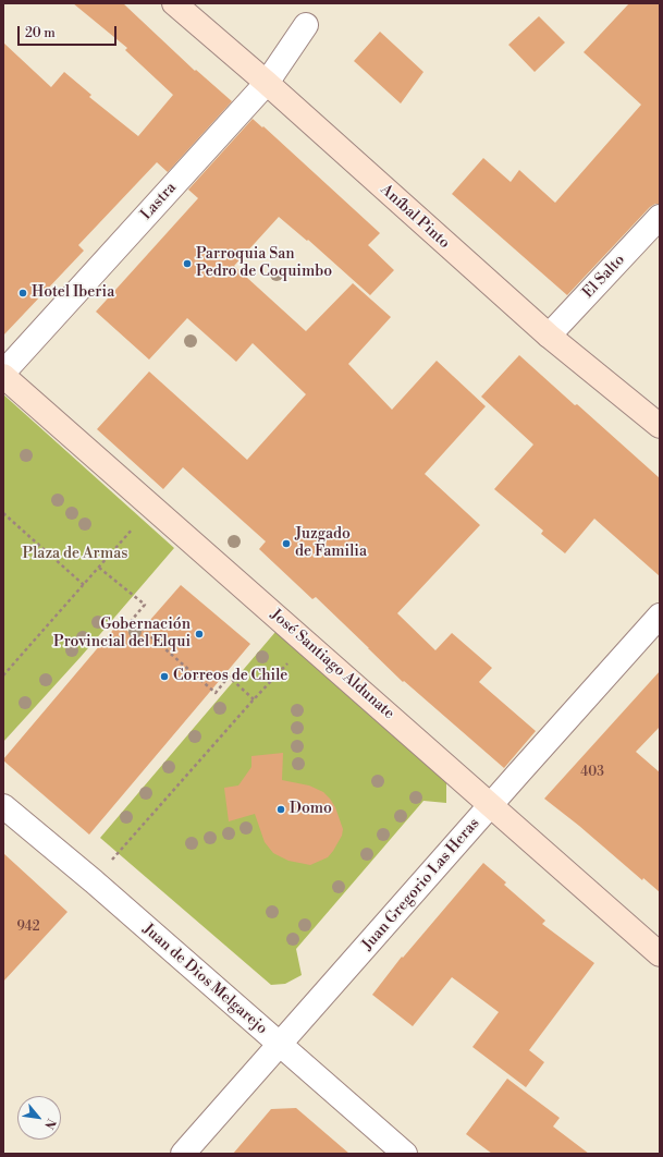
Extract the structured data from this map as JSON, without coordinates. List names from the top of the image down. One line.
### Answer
{"streets":{"main road":["Aníbal Pinto","José Santiago Aldunate"],"street":["Lastra","El Salto","Juan Gregorio Las Heras","Juan de Dios Melgarejo"]},"crossings":[["Lastra","Aníbal Pinto"],["Lastra","José Santiago Aldunate"],["Aníbal Pinto","El Salto"],["José Santiago Aldunate","Juan Gregorio Las Heras"],["Juan Gregorio Las Heras","Juan de Dios Melgarejo"]],"parks":["Plaza de Armas"],"places":["Parroquia San Pedro de Coquimbo","Hotel Iberia","Juzgado de Familia","Gobernación Provincial del Elqui","Correos de Chile","Domo"],"house_numbers":["403","942"],"scale_bar":"20 m","north":"bottom right"}
